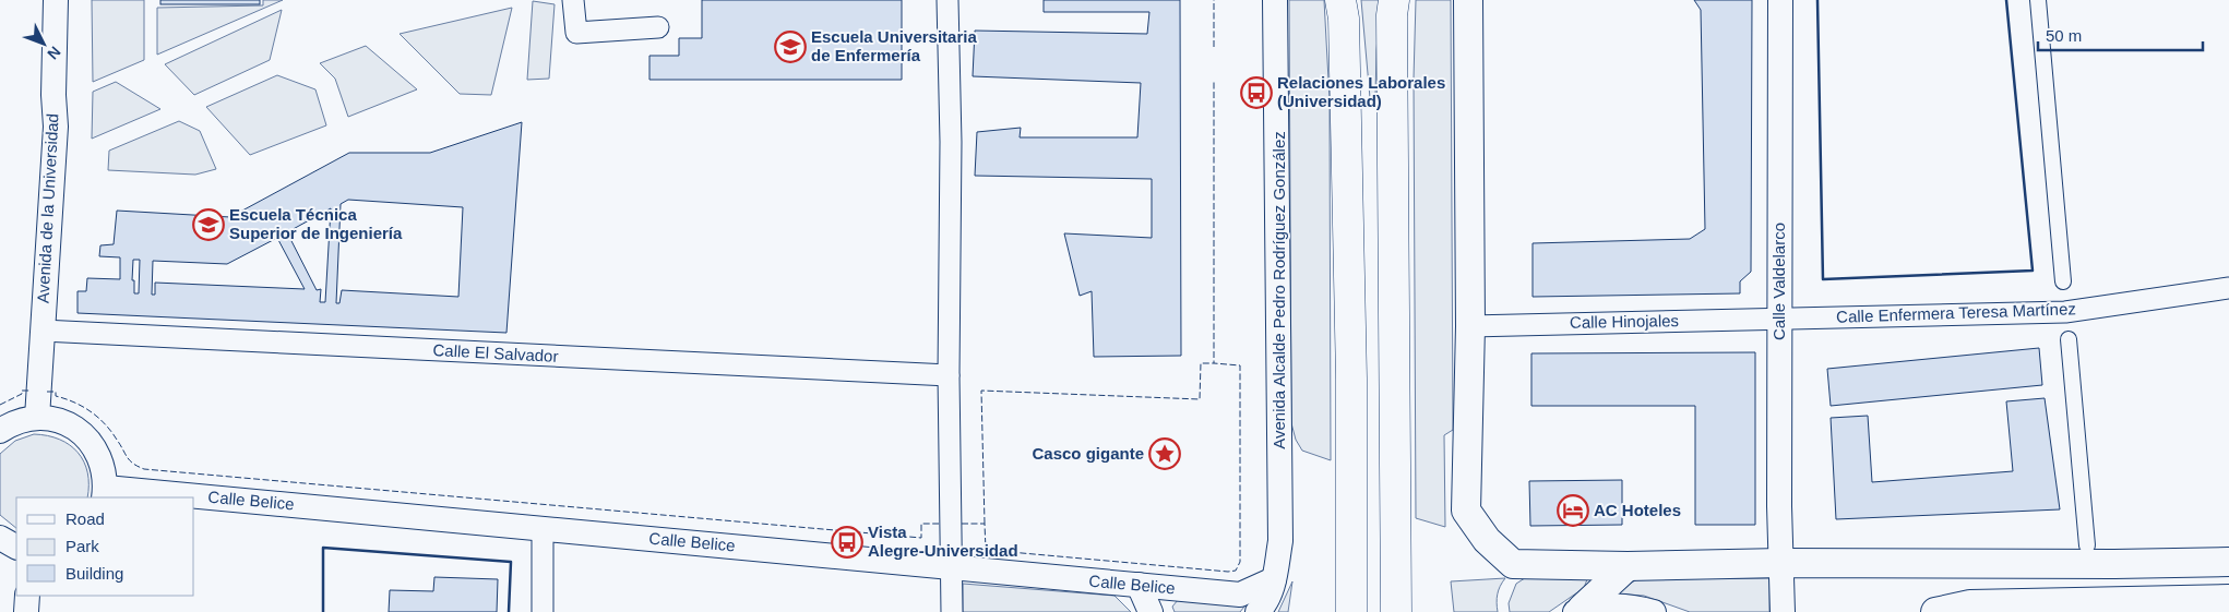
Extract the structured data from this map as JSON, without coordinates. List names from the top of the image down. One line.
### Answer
{"streets":{"street":["Avenida de la Universidad","Calle Valdelarco","Avenida Alcalde Pedro Rodríguez González","Calle Enfermera Teresa Martínez","Calle Hinojales","Calle El Salvador","Calle Belice"]},"crossings":[["Avenida de la Universidad","Calle El Salvador"],["Calle Valdelarco","Calle Enfermera Teresa Martínez"],["Calle Valdelarco","Calle Hinojales"],["Avenida Alcalde Pedro Rodríguez González","Calle Belice"],["Calle Enfermera Teresa Martínez","Calle Hinojales"]],"places":{"school or university":["Escuela Universitaria de Enfermería","Escuela Técnica Superior de Ingeniería"],"bus stop":["Relaciones Laborales (Universidad)","Vista Alegre-Universidad"],"place":["Casco gigante"],"hotel":["AC Hoteles"]},"legend":["Road","Park","Building"],"scale_bar":"50 m","north":"bottom right"}
